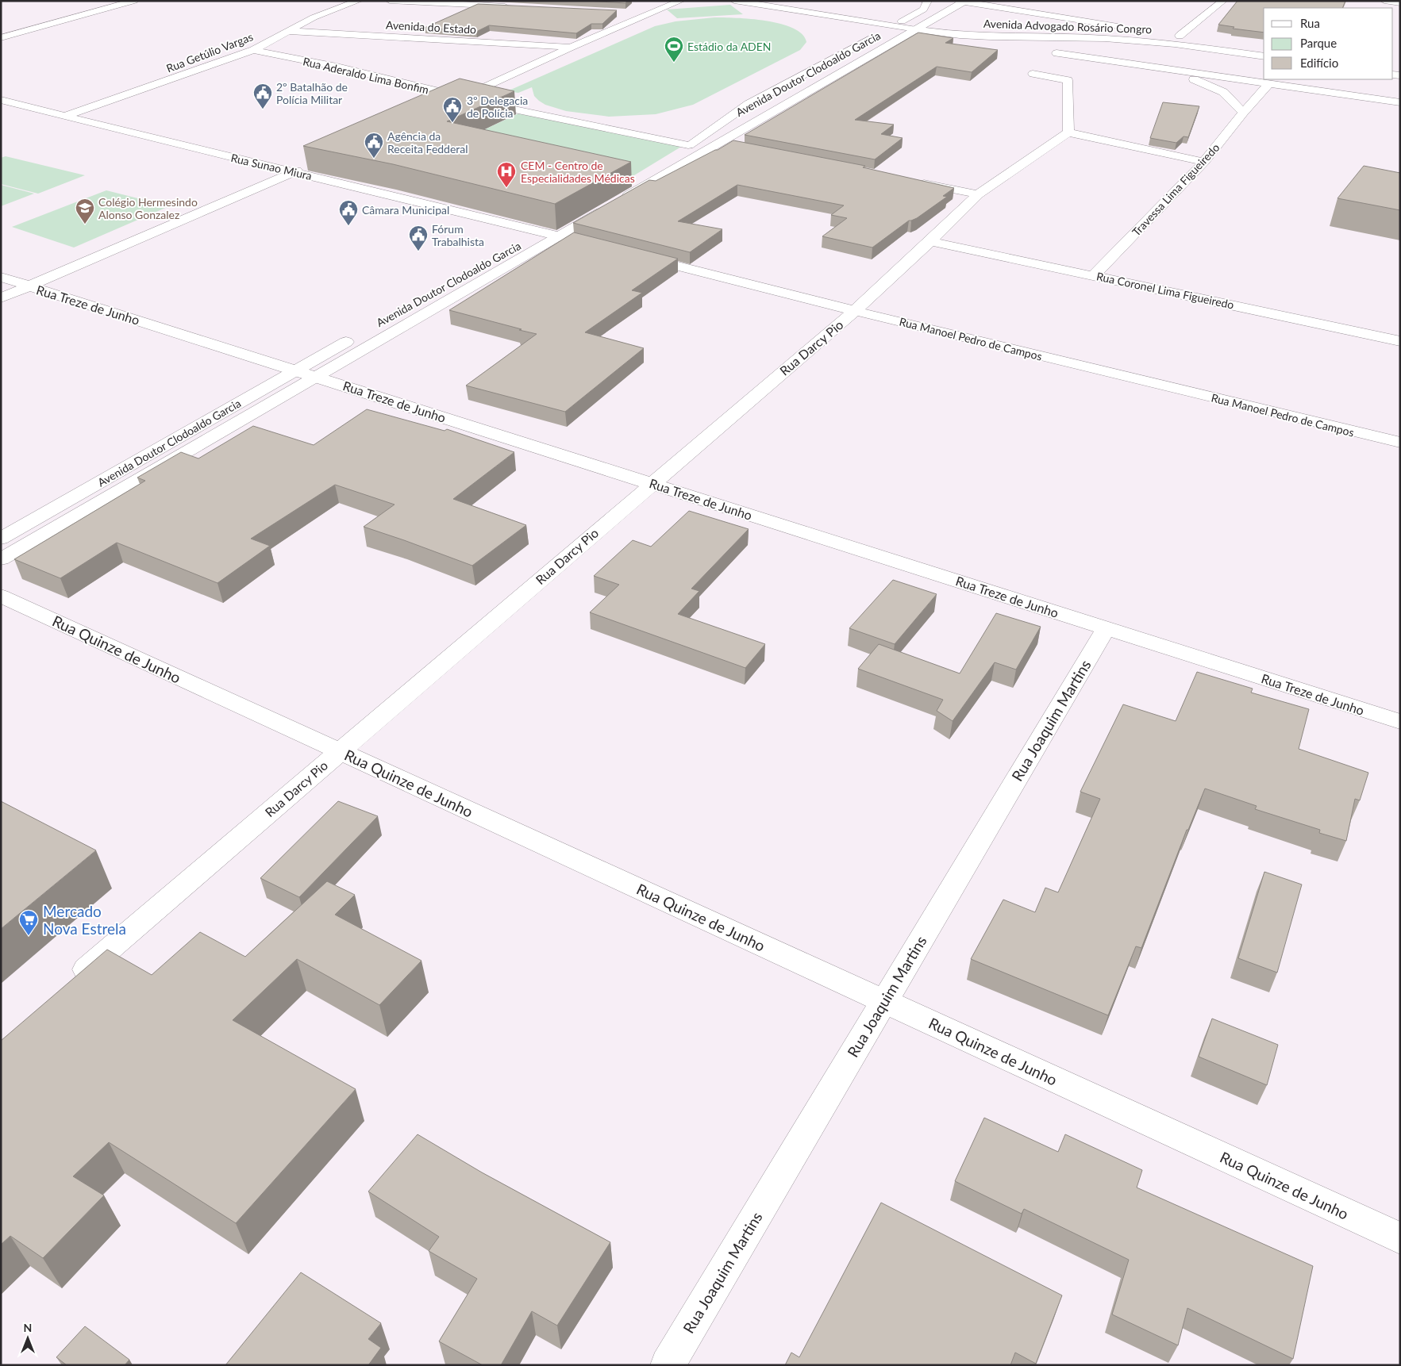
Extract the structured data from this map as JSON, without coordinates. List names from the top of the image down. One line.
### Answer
{"streets":{"street":["Avenida Advogado Rosário Congro","Avenida do Estado","Rua Getúlio Vargas","Avenida Doutor Clodoaldo Garcia","Rua Aderaldo Lima Bonfim","Rua Sunao Miura","Travessa Lima Figueiredo","Rua Coronel Lima Figueiredo","Rua Treze de Junho","Rua Manoel Pedro de Campos","Rua Darcy Pio","Rua Quinze de Junho","Rua Joaquim Martins"]},"crossings":[["Avenida Advogado Rosário Congro","Avenida Doutor Clodoaldo Garcia"],["Avenida do Estado","Rua Getúlio Vargas"],["Rua Getúlio Vargas","Rua Aderaldo Lima Bonfim"],["Rua Getúlio Vargas","Rua Sunao Miura"],["Avenida Doutor Clodoaldo Garcia","Rua Aderaldo Lima Bonfim"],["Avenida Doutor Clodoaldo Garcia","Rua Sunao Miura"],["Avenida Doutor Clodoaldo Garcia","Rua Treze de Junho"],["Travessa Lima Figueiredo","Rua Coronel Lima Figueiredo"],["Rua Coronel Lima Figueiredo","Rua Darcy Pio"],["Rua Treze de Junho","Rua Darcy Pio"],["Rua Treze de Junho","Rua Joaquim Martins"],["Rua Manoel Pedro de Campos","Rua Darcy Pio"],["Rua Darcy Pio","Rua Quinze de Junho"],["Rua Quinze de Junho","Rua Joaquim Martins"]],"places":{"sports":["Estádio da ADEN"],"public building":["2º Batalhão de Polícia Militar","3º Delegacia de Polícia","Agência da Receita Fedderal","Câmara Municipal","Fórum Trabalhista"],"hospital":["CEM - Centro de Especialidades Médicas"],"school or university":["Colégio Hermesindo Alonso Gonzalez"],"supermarket":["Mercado Nova Estrela"]},"legend":["Rua","Parque","Edifício"],"north":"top"}
